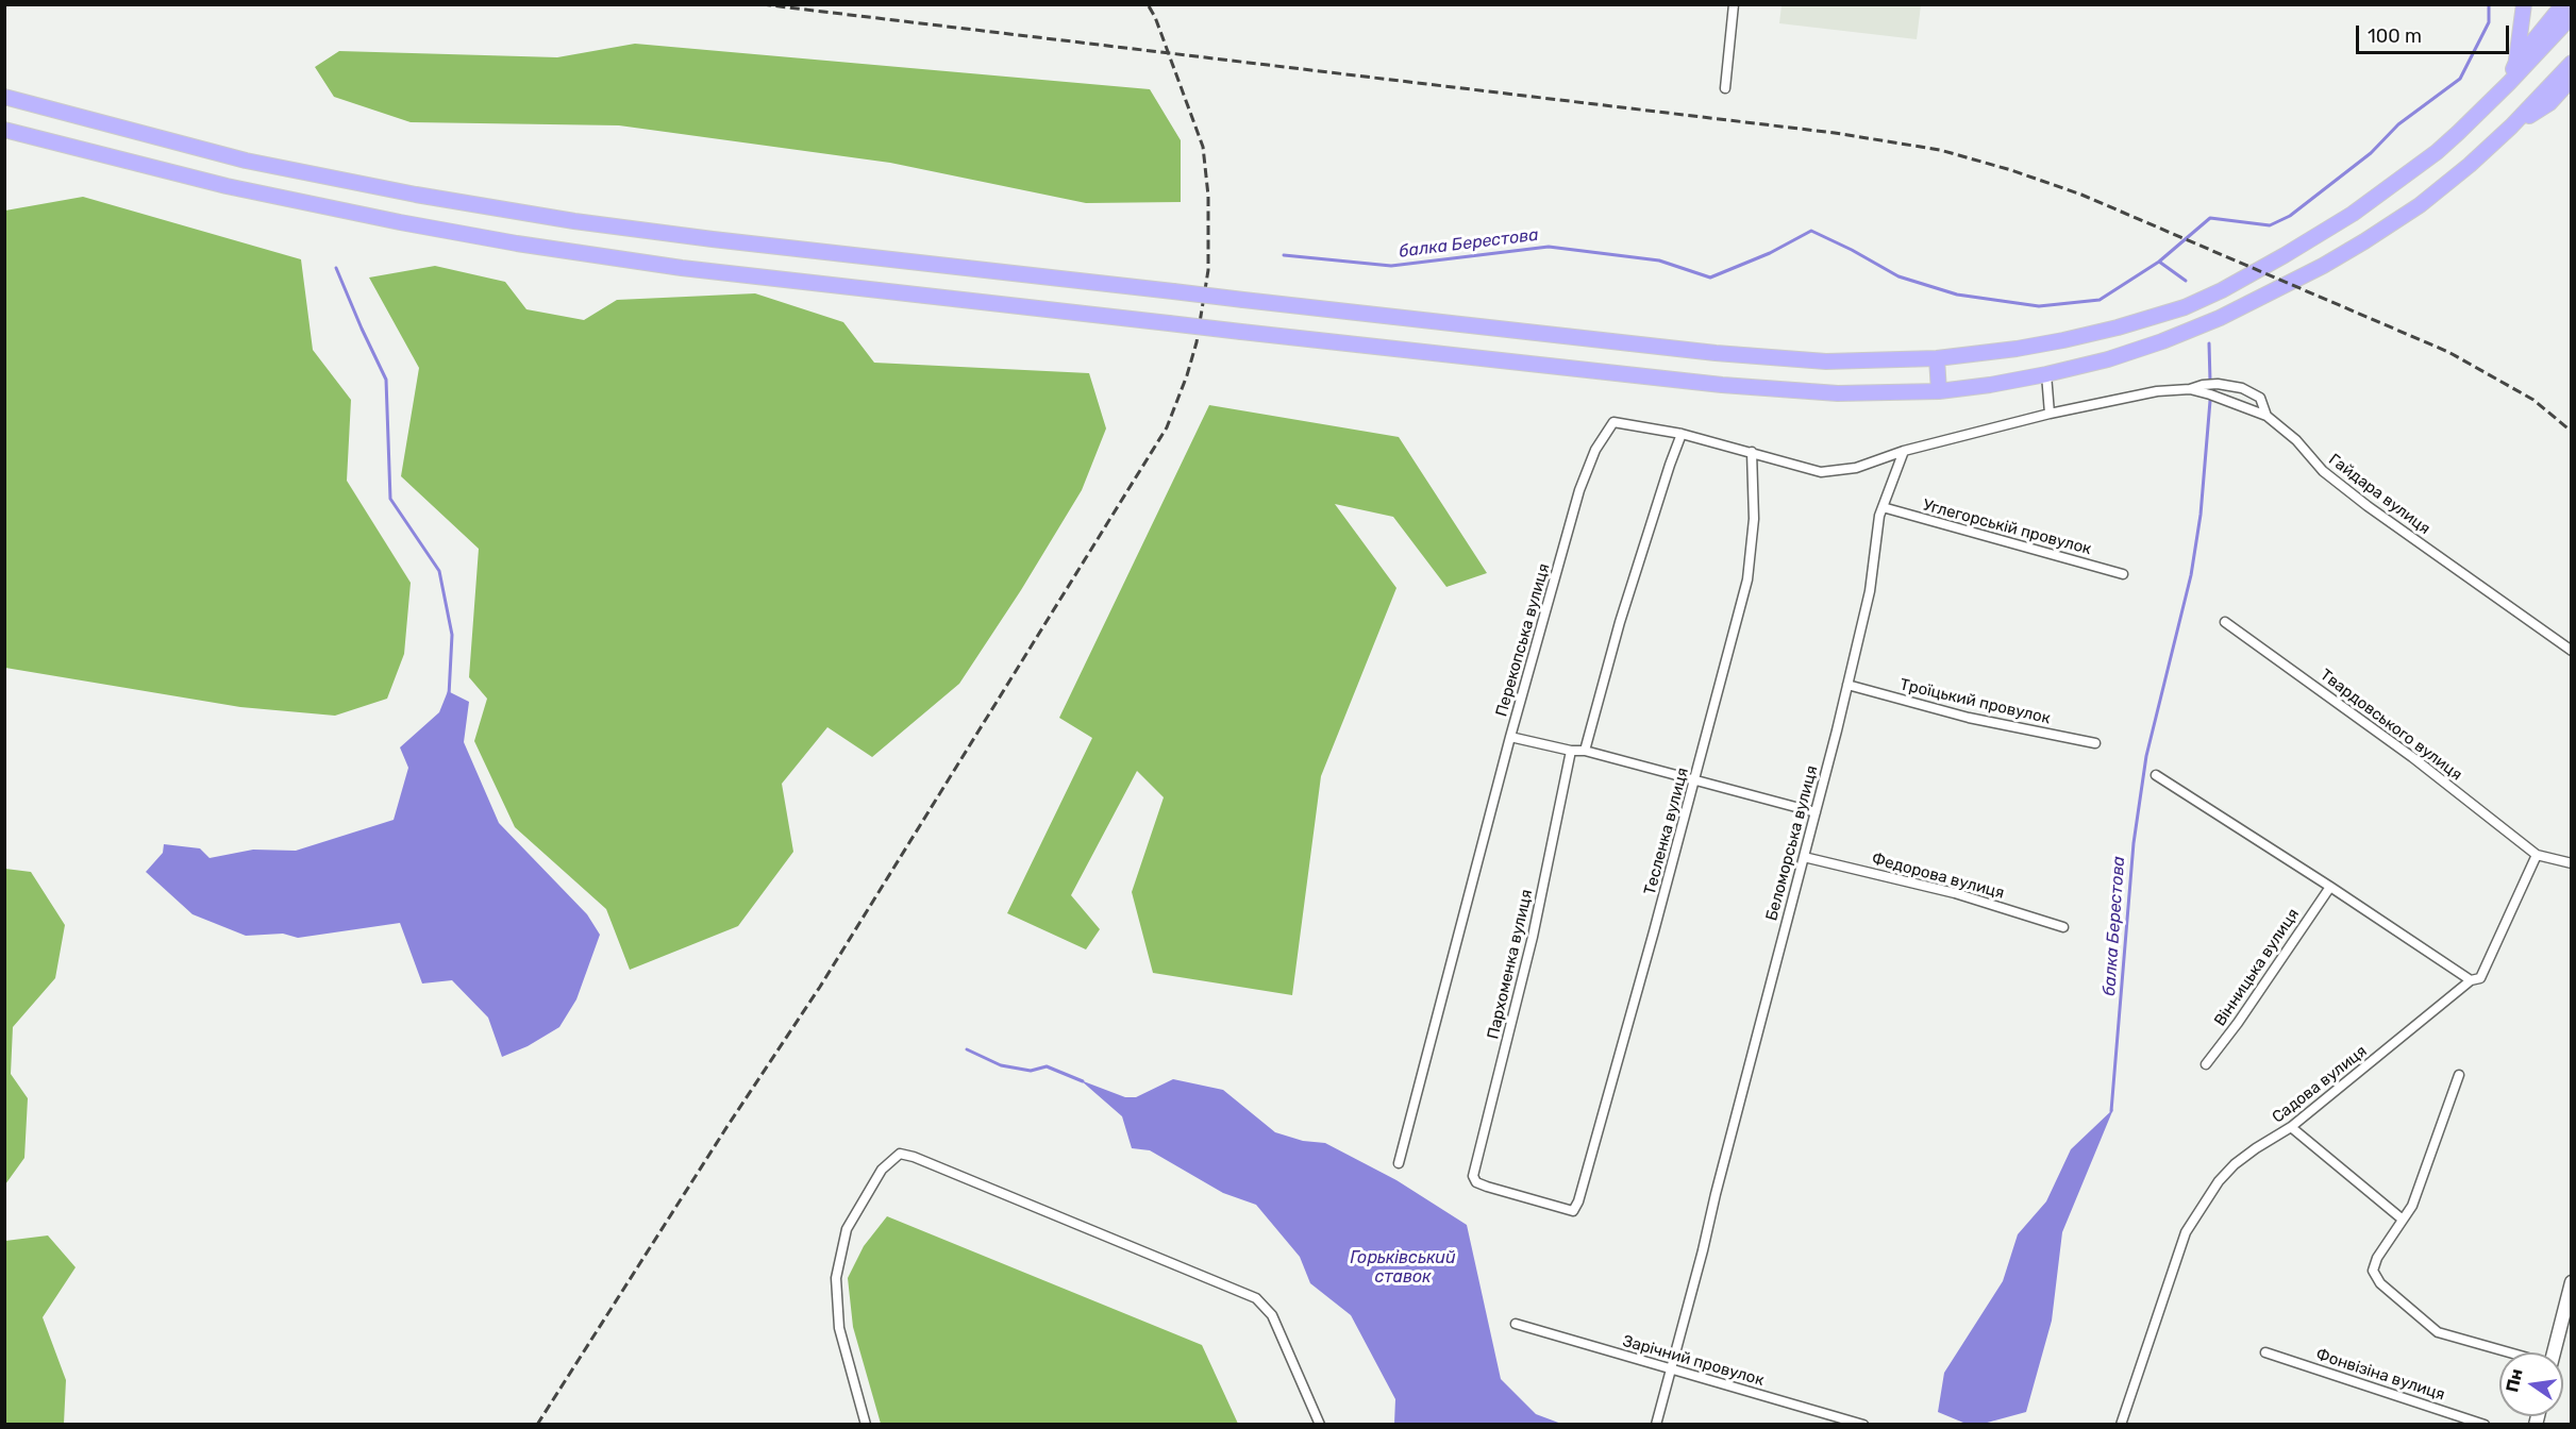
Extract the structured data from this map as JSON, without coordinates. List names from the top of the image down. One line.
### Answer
{"streets":{"street":["Гайдара вулиця","Углегорськiй провулок","Перекопська вулиця","Троїцький провулок","Твардовського вулиця","Тесленка вулиця","Беломорська вулиця","Федорова вулиця","Пархоменка вулиця","Вінницька вулиця","Садова вулиця","Зарічний провулок","Фонвізіна вулиця"]},"crossings":[["Углегорськiй провулок","Беломорська вулиця"],["Перекопська вулиця","Тесленка вулиця"],["Перекопська вулиця","Беломорська вулиця"],["Троїцький провулок","Беломорська вулиця"],["Твардовського вулиця","Садова вулиця"],["Тесленка вулиця","Пархоменка вулиця"],["Беломорська вулиця","Федорова вулиця"],["Беломорська вулиця","Зарічний провулок"]],"water":["балка Берестова","Горьківський ставок"],"scale_bar":"100 m","north":"left"}
